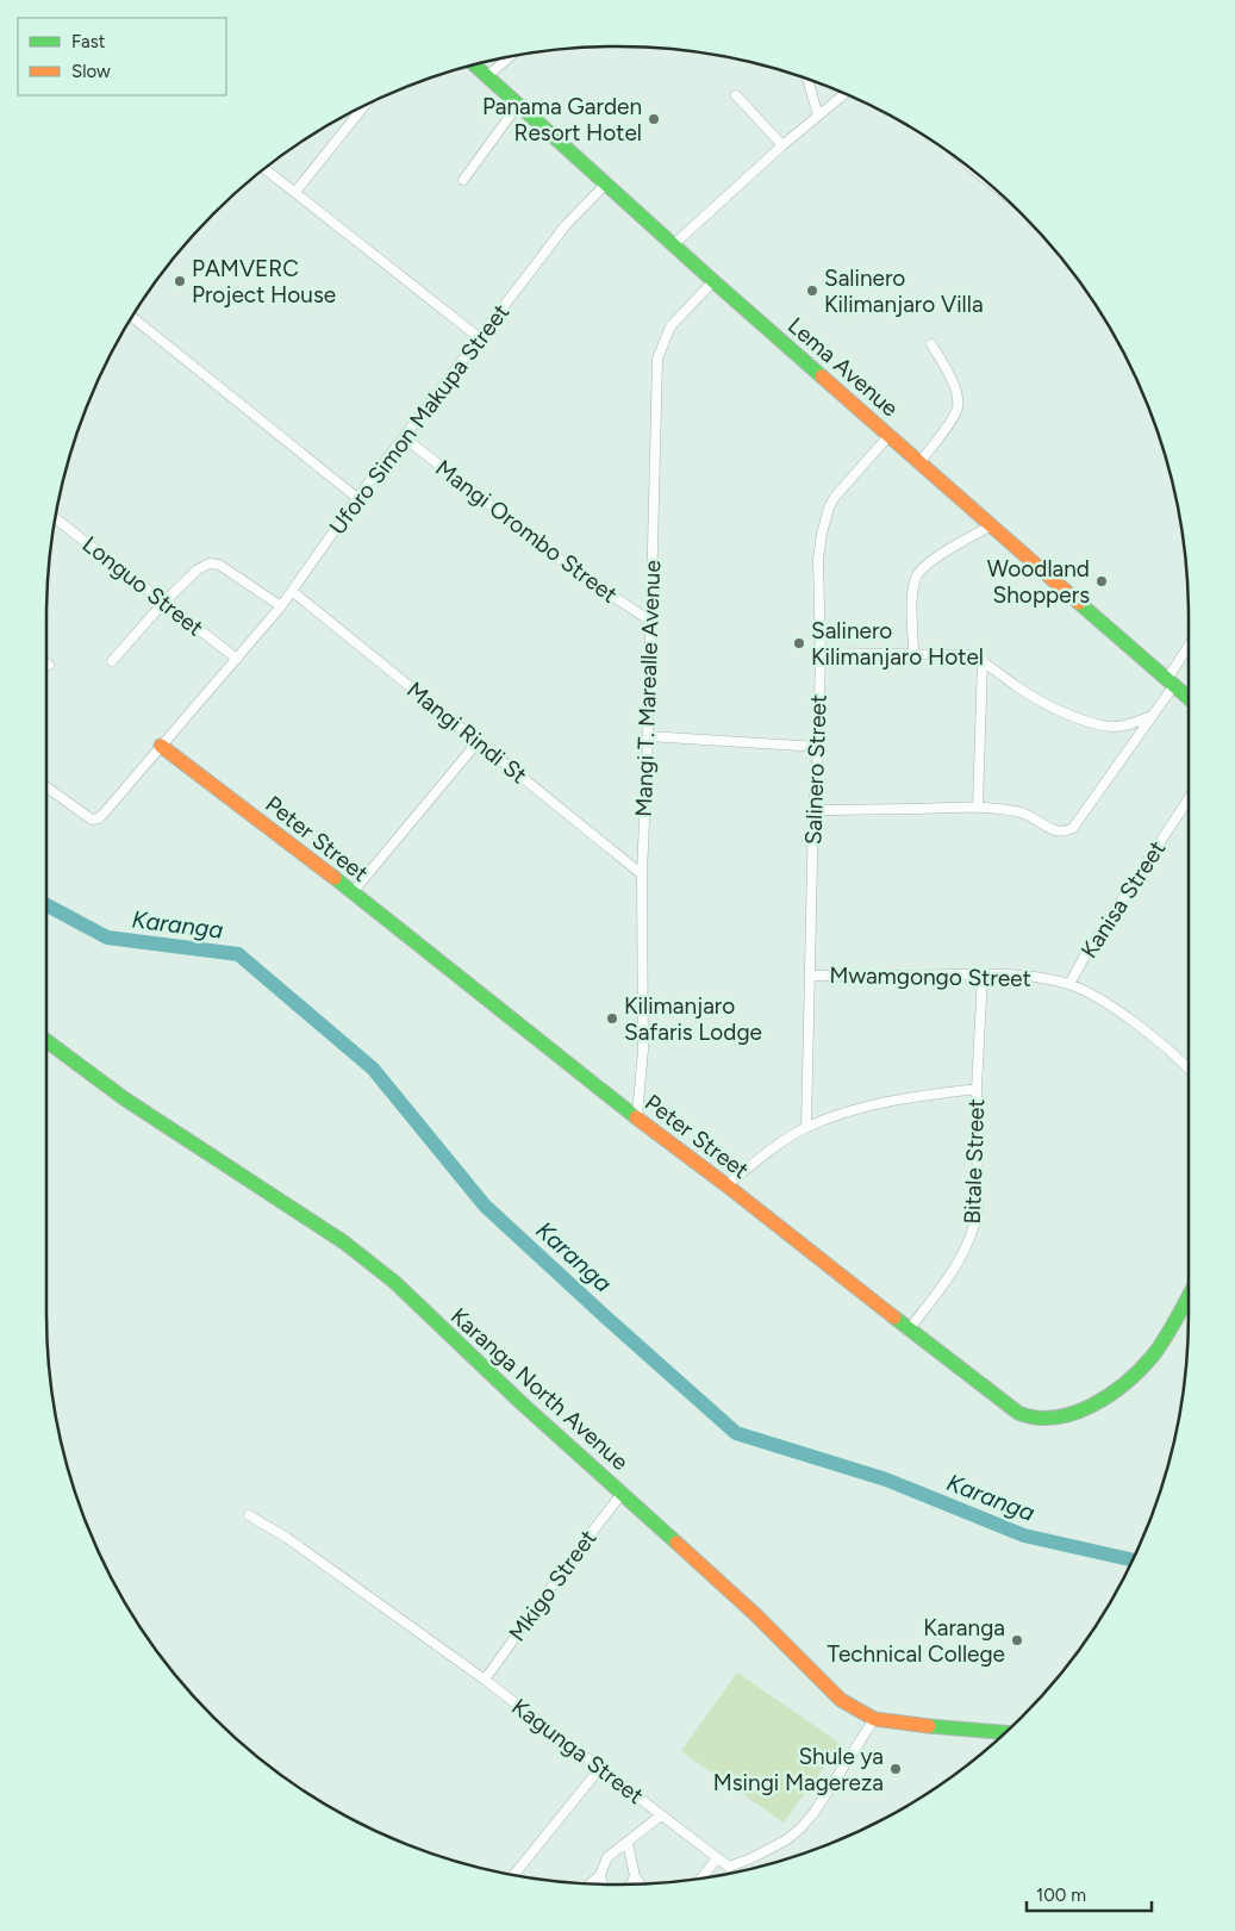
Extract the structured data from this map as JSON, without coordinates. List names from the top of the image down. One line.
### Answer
{"streets":{"street":["Lema Avenue","Uforo Simon Makupa Street","Mangi Orombo Street","Longuo Street","Mangi T. Marealle Avenue","Mangi Rindi St","Salinero Street","Peter Street","Kanisa Street","Mwamgongo Street","Bitale Street","Karanga North Avenue","Mkigo Street","Kagunga Street"]},"crossings":[["Lema Avenue","Uforo Simon Makupa Street"],["Lema Avenue","Mangi T. Marealle Avenue"],["Lema Avenue","Salinero Street"],["Uforo Simon Makupa Street","Mangi Orombo Street"],["Uforo Simon Makupa Street","Longuo Street"],["Uforo Simon Makupa Street","Mangi Rindi St"],["Uforo Simon Makupa Street","Peter Street"],["Mangi Orombo Street","Mangi T. Marealle Avenue"],["Mangi T. Marealle Avenue","Mangi Rindi St"],["Mangi T. Marealle Avenue","Peter Street"],["Salinero Street","Mwamgongo Street"],["Peter Street","Bitale Street"],["Kanisa Street","Mwamgongo Street"],["Mwamgongo Street","Bitale Street"],["Karanga North Avenue","Mkigo Street"],["Mkigo Street","Kagunga Street"]],"water":["Karanga"],"places":["Panama Garden Resort Hotel","PAMVERC Project House","Salinero Kilimanjaro Villa","Woodland Shoppers","Salinero Kilimanjaro Hotel","Kilimanjaro Safaris Lodge","Karanga Technical College","Shule ya Msingi Magereza"],"legend":["Fast","Slow"],"scale_bar":"100 m"}
